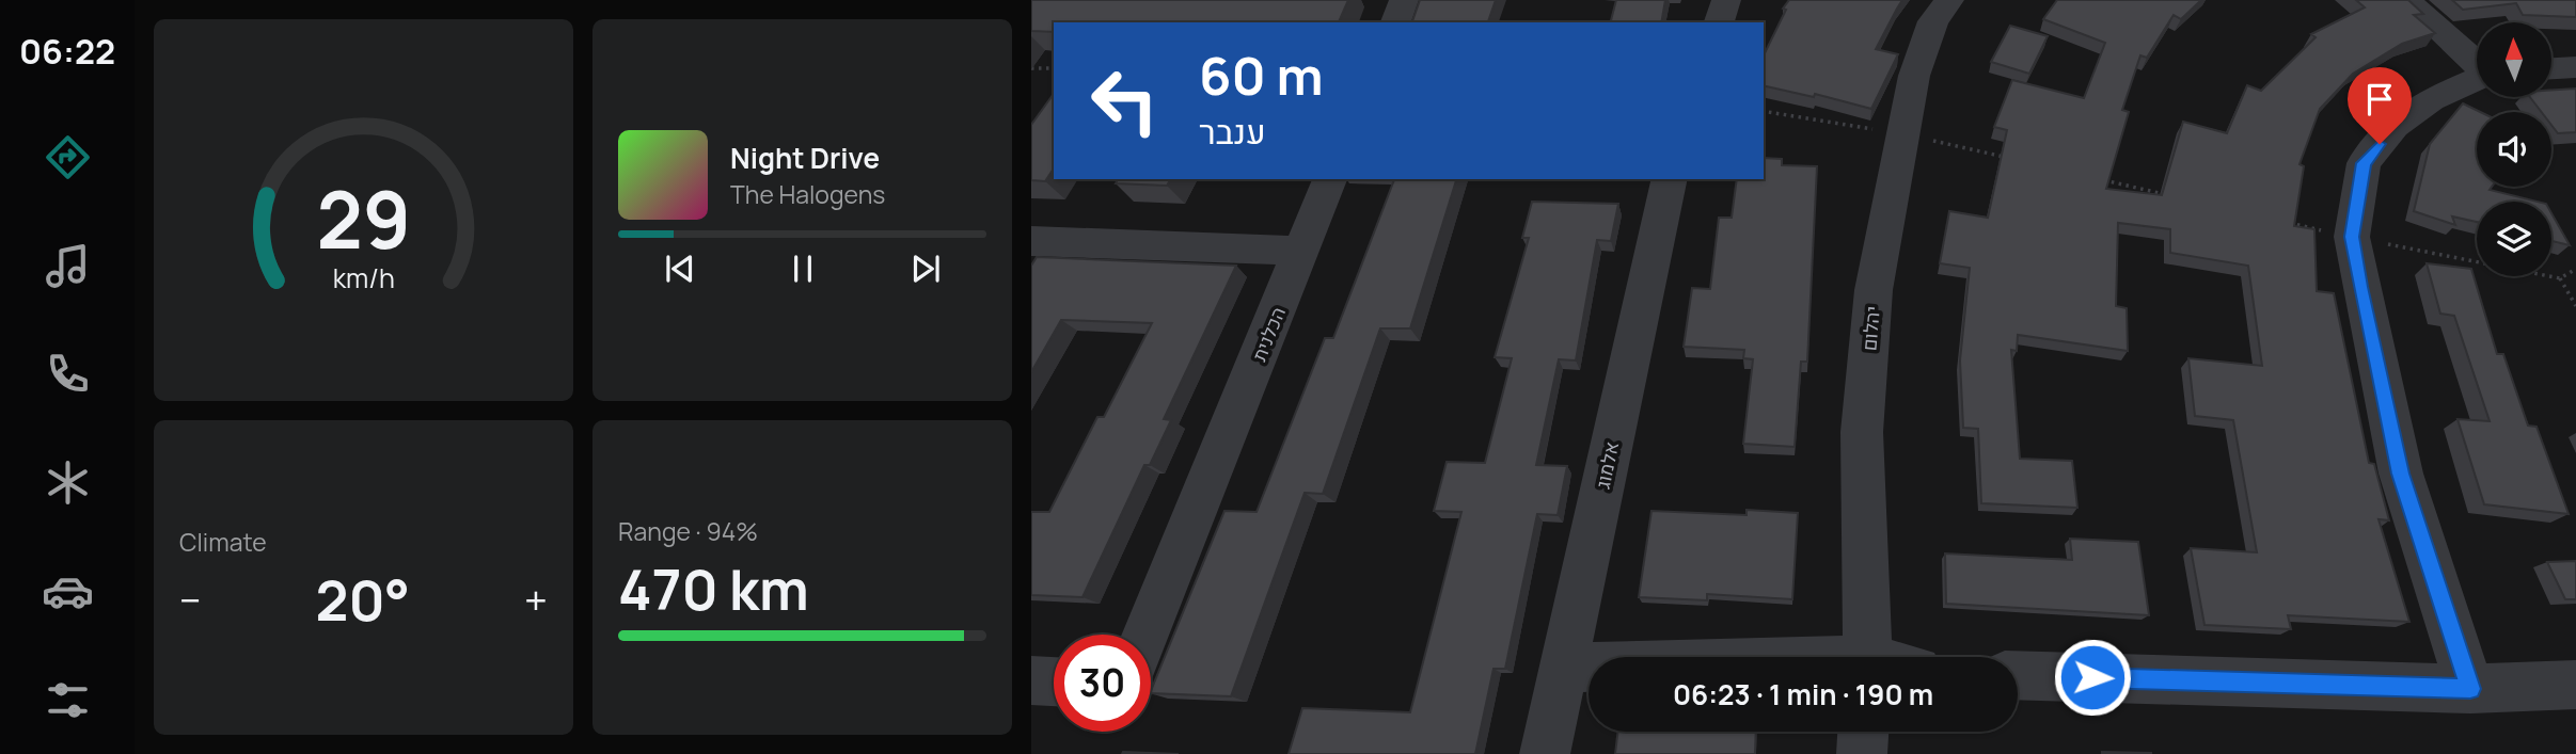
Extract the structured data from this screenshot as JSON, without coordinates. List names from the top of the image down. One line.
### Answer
{"streets":{"street":["יהלום","הכלנית","אלמוג"]},"north":"top","page":{"tabs":"06:22","turn":["60 m","ענבר"],"song":["Night Drive","The Halogens"],"tile":["Climate",["Range · 94%","470 km"]],"heat":["−","20°","+"],"limit":"30","trip":"06:23 · 1 min · 190 m","gauge":["29","km/h"]}}
